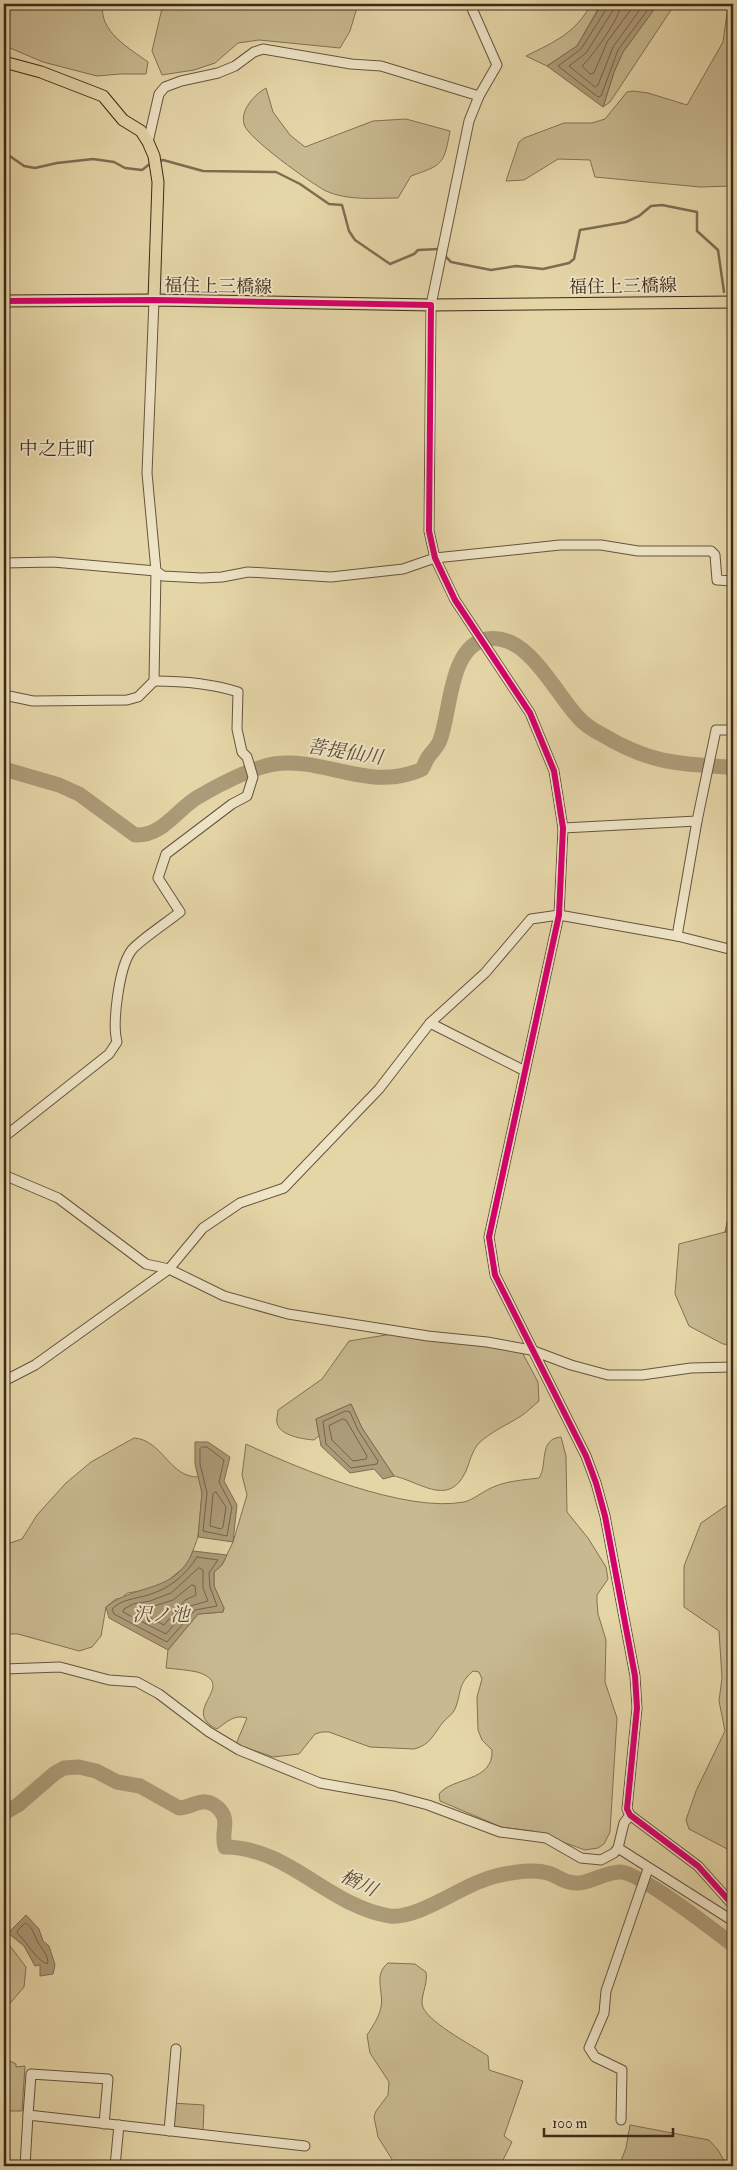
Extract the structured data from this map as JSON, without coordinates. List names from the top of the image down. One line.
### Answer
{"streets":{"main road":["福住上三橋線"]},"districts":["中之庄町"],"water":["菩提仙川","沢ノ池","楢川"],"scale_bar":"100 m"}
